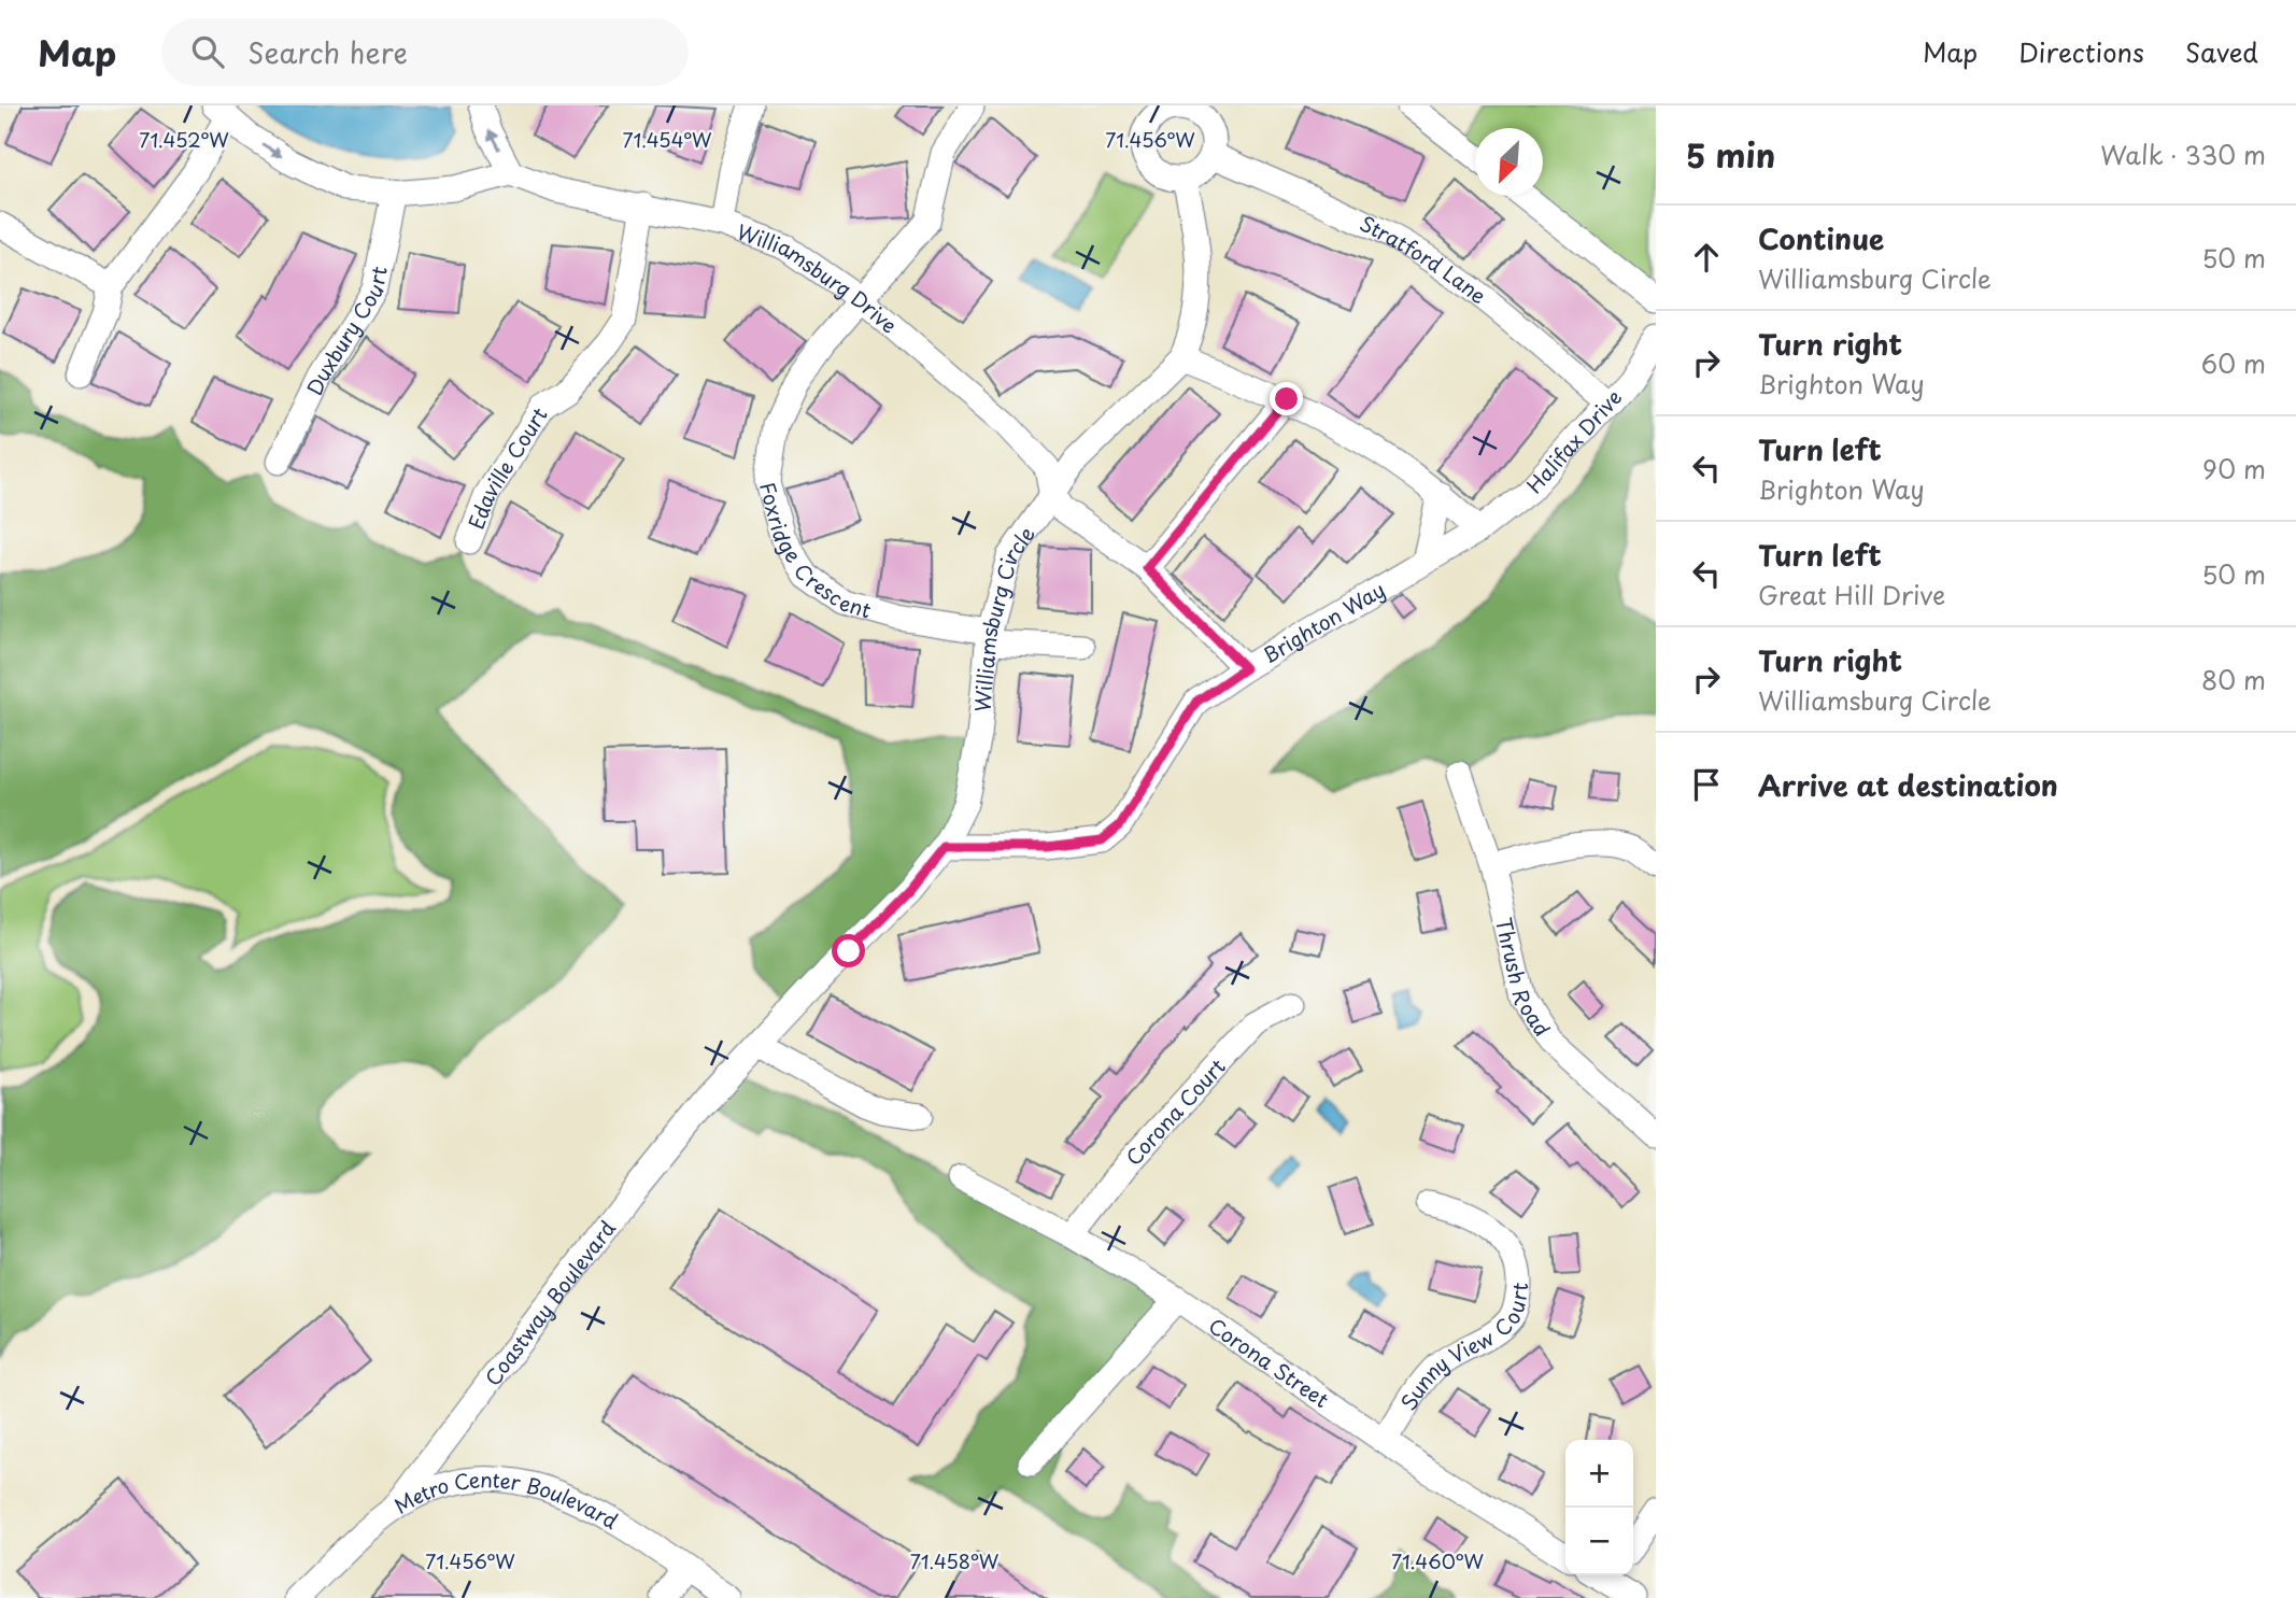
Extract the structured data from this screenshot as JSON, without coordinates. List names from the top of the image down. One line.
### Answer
{"streets":{"street":["Stratford Lane","Williamsburg Drive","Duxbury Court","Halifax Drive","Edaville Court","Foxridge Crescent","Williamsburg Circle","Brighton Way","Thrush Road","Corona Court","Coastway Boulevard","Sunny View Court","Corona Street","Metro Center Boulevard"]},"crossings":[["Stratford Lane","Halifax Drive"],["Stratford Lane","Williamsburg Circle"],["Williamsburg Drive","Edaville Court"],["Williamsburg Drive","Foxridge Crescent"],["Williamsburg Drive","Williamsburg Circle"],["Halifax Drive","Brighton Way"],["Foxridge Crescent","Williamsburg Circle"],["Williamsburg Circle","Brighton Way"],["Williamsburg Circle","Coastway Boulevard"],["Corona Court","Corona Street"],["Coastway Boulevard","Metro Center Boulevard"],["Sunny View Court","Corona Street"]],"north":"bottom left","page":{"header":"Map","search":"Search here","nav":["Map","Directions","Saved"],"heading":["5 min","Walk · 330 m"],"list":[["Continue","Williamsburg Circle","50 m"],["Turn right","Brighton Way","60 m"],["Turn left","Brighton Way","90 m"],["Turn left","Great Hill Drive","50 m"],["Turn right","Williamsburg Circle","80 m"],"Arrive at destination"],"map_buttons":["+","−"]},"coordinates":["71.452°W","71.454°W","71.456°W","71.458°W","71.460°W"]}
